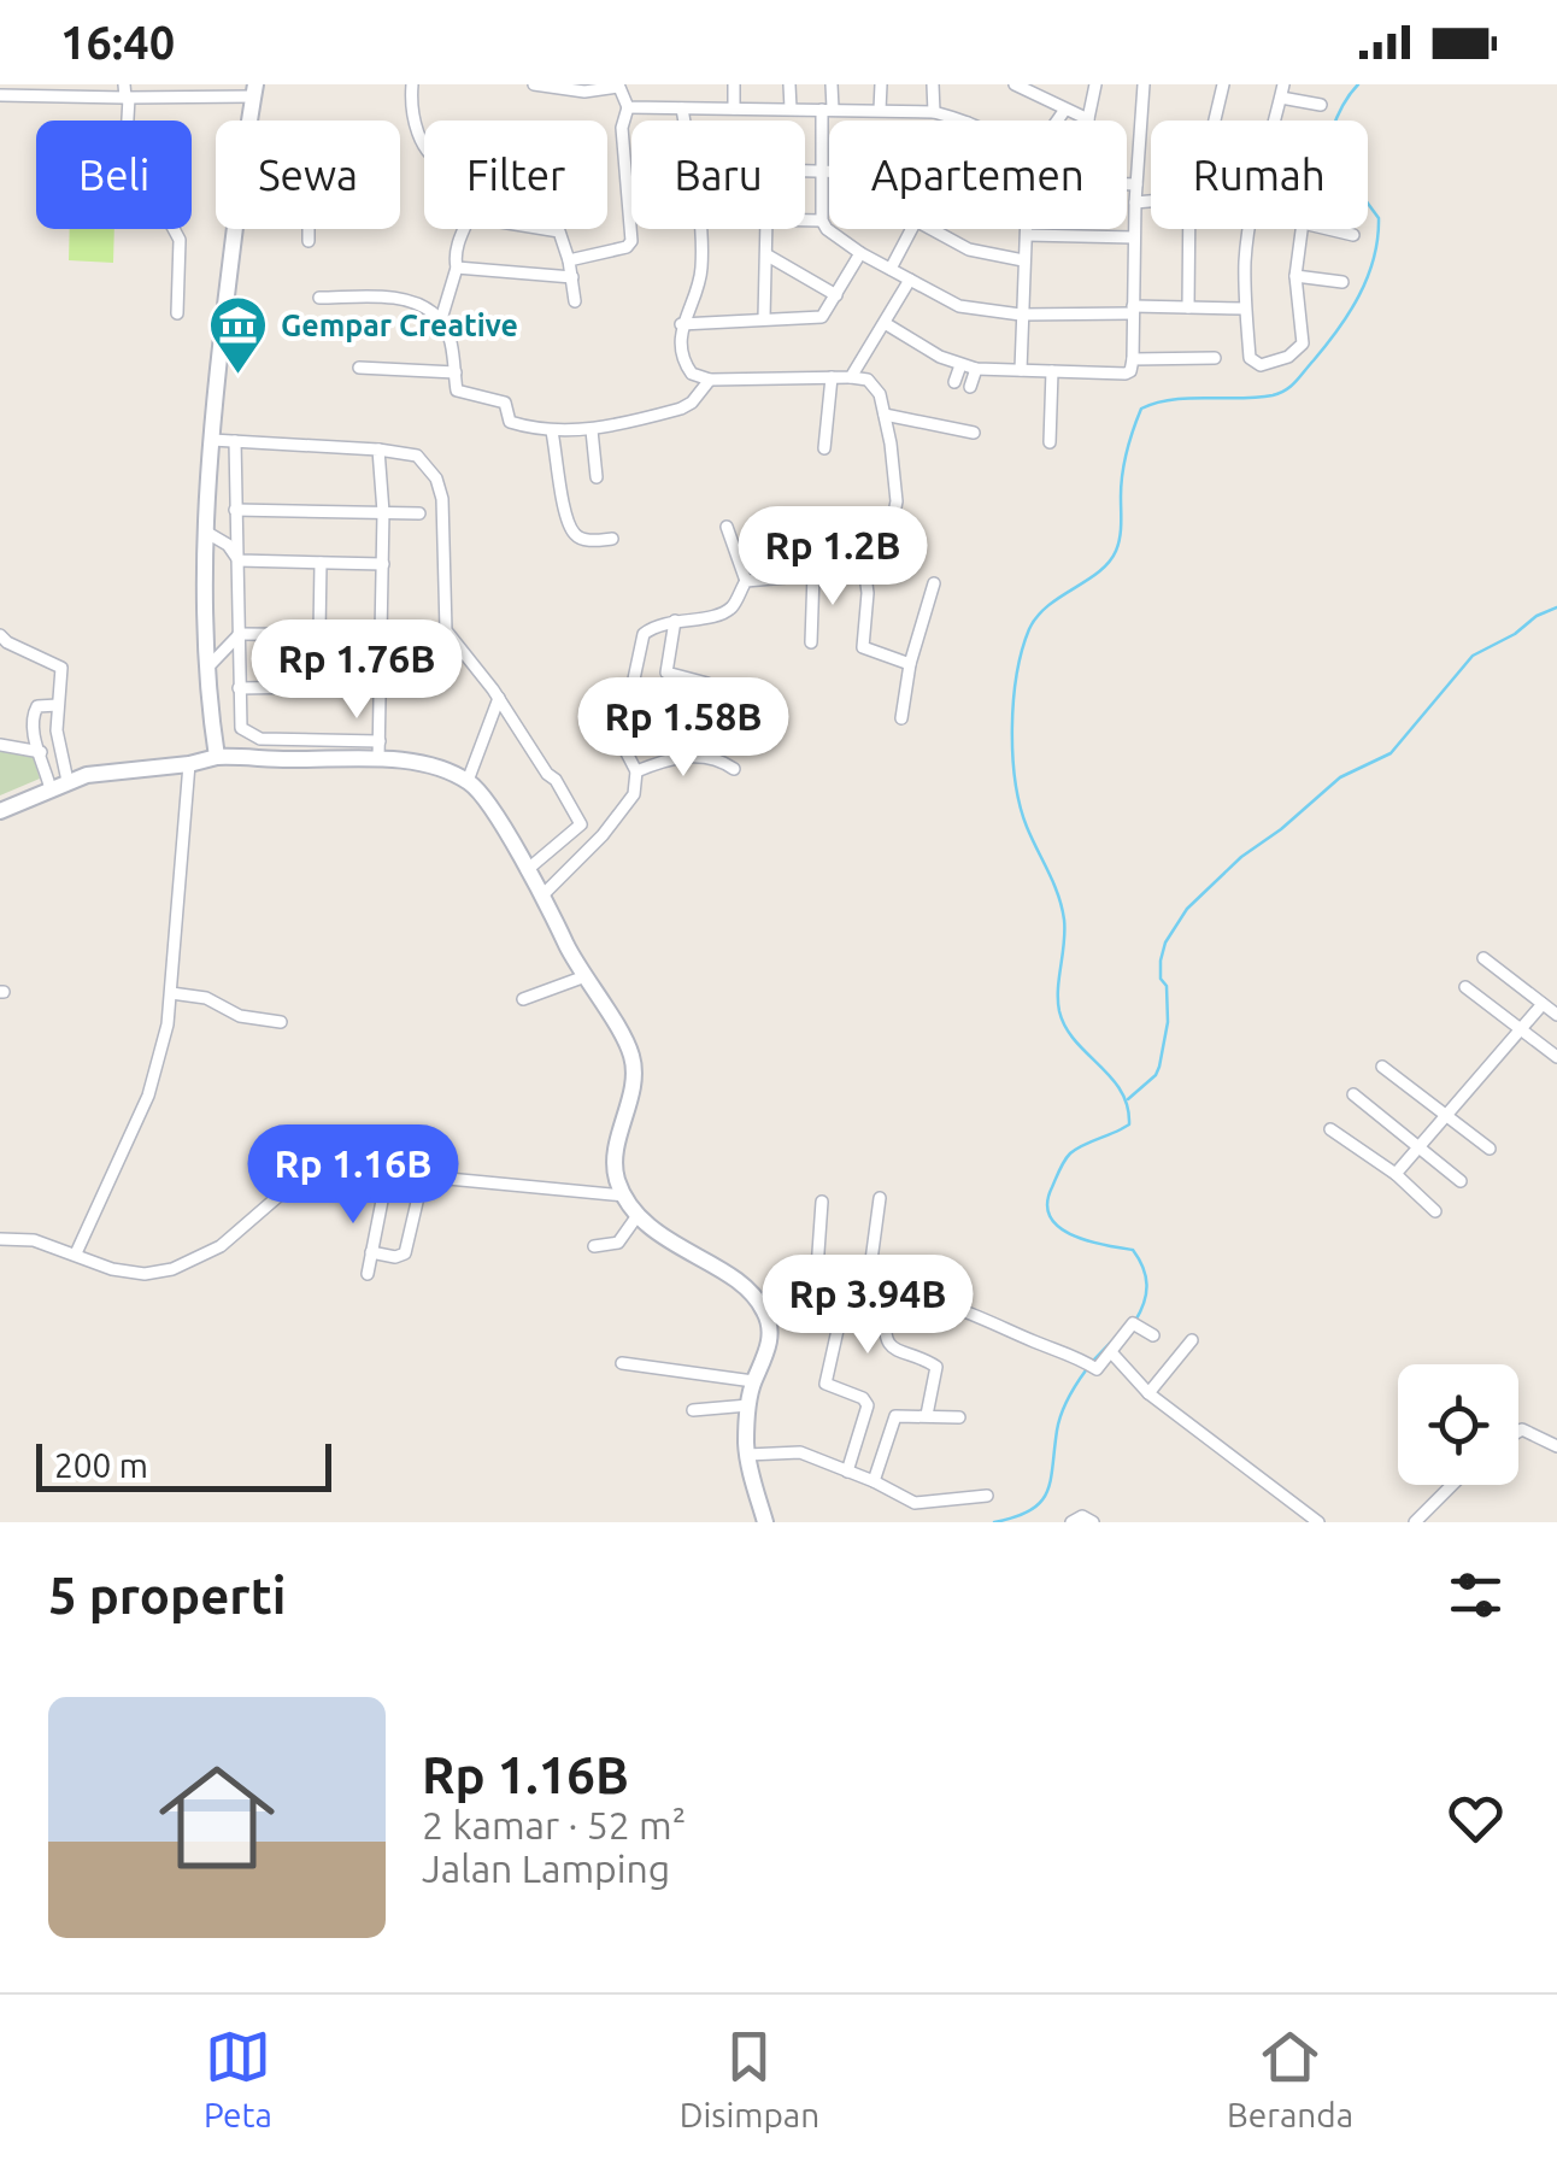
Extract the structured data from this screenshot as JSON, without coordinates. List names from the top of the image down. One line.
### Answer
{"places":{"museum":["Gempar Creative"]},"scale_bar":"200 m","page":{"status":"16:40","chip":["Beli","Sewa","Filter","Baru","Apartemen","Rumah"],"price":["Rp 1.2B","Rp 1.76B","Rp 1.58B","Rp 1.16B","Rp 3.94B"],"scale":"200 m","heading":"5 properti","list":[{"name":"Rp 1.16B","note":"2 kamar · 52 m² · Jalan Lamping"}],"tabs":["Peta","Disimpan","Beranda"]}}
